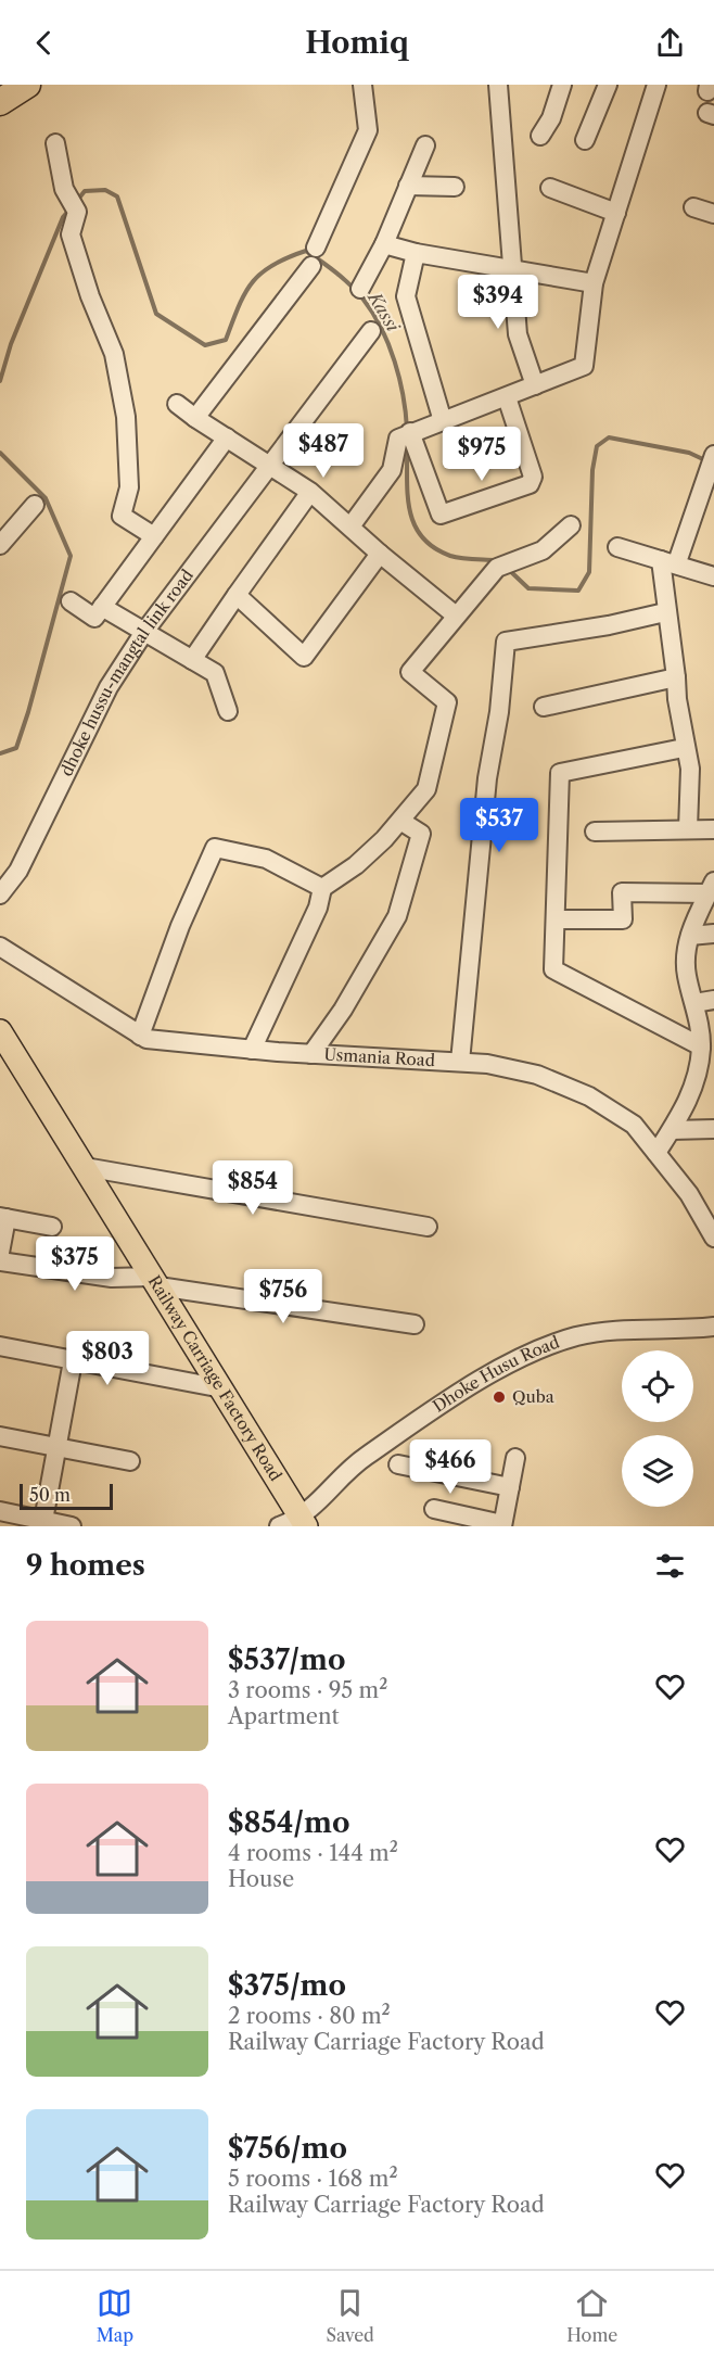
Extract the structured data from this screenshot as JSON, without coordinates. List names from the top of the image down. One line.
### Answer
{"streets":{"main road":["Railway Carriage Factory Road"],"street":["dhoke hussu-mangtal link road","Usmania Road","Dhoke Husu Road"]},"crossings":[["Dhoke Husu Road","Railway Carriage Factory Road"]],"water":["Kassi"],"places":["Quba"],"scale_bar":"50 m","page":{"header":"Homiq","price":["$394","$487","$975","$537","$854","$375","$756","$803","$466"],"scale":"50 m","heading":"9 homes","list":[{"name":"$537/mo","note":"3 rooms · 95 m² · Apartment"},{"name":"$854/mo","note":"4 rooms · 144 m² · House"},{"name":"$375/mo","note":"2 rooms · 80 m² · Railway Carriage Factory Road"},{"name":"$756/mo","note":"5 rooms · 168 m² · Railway Carriage Factory Road"}],"tabs":["Map","Saved","Home"]}}
